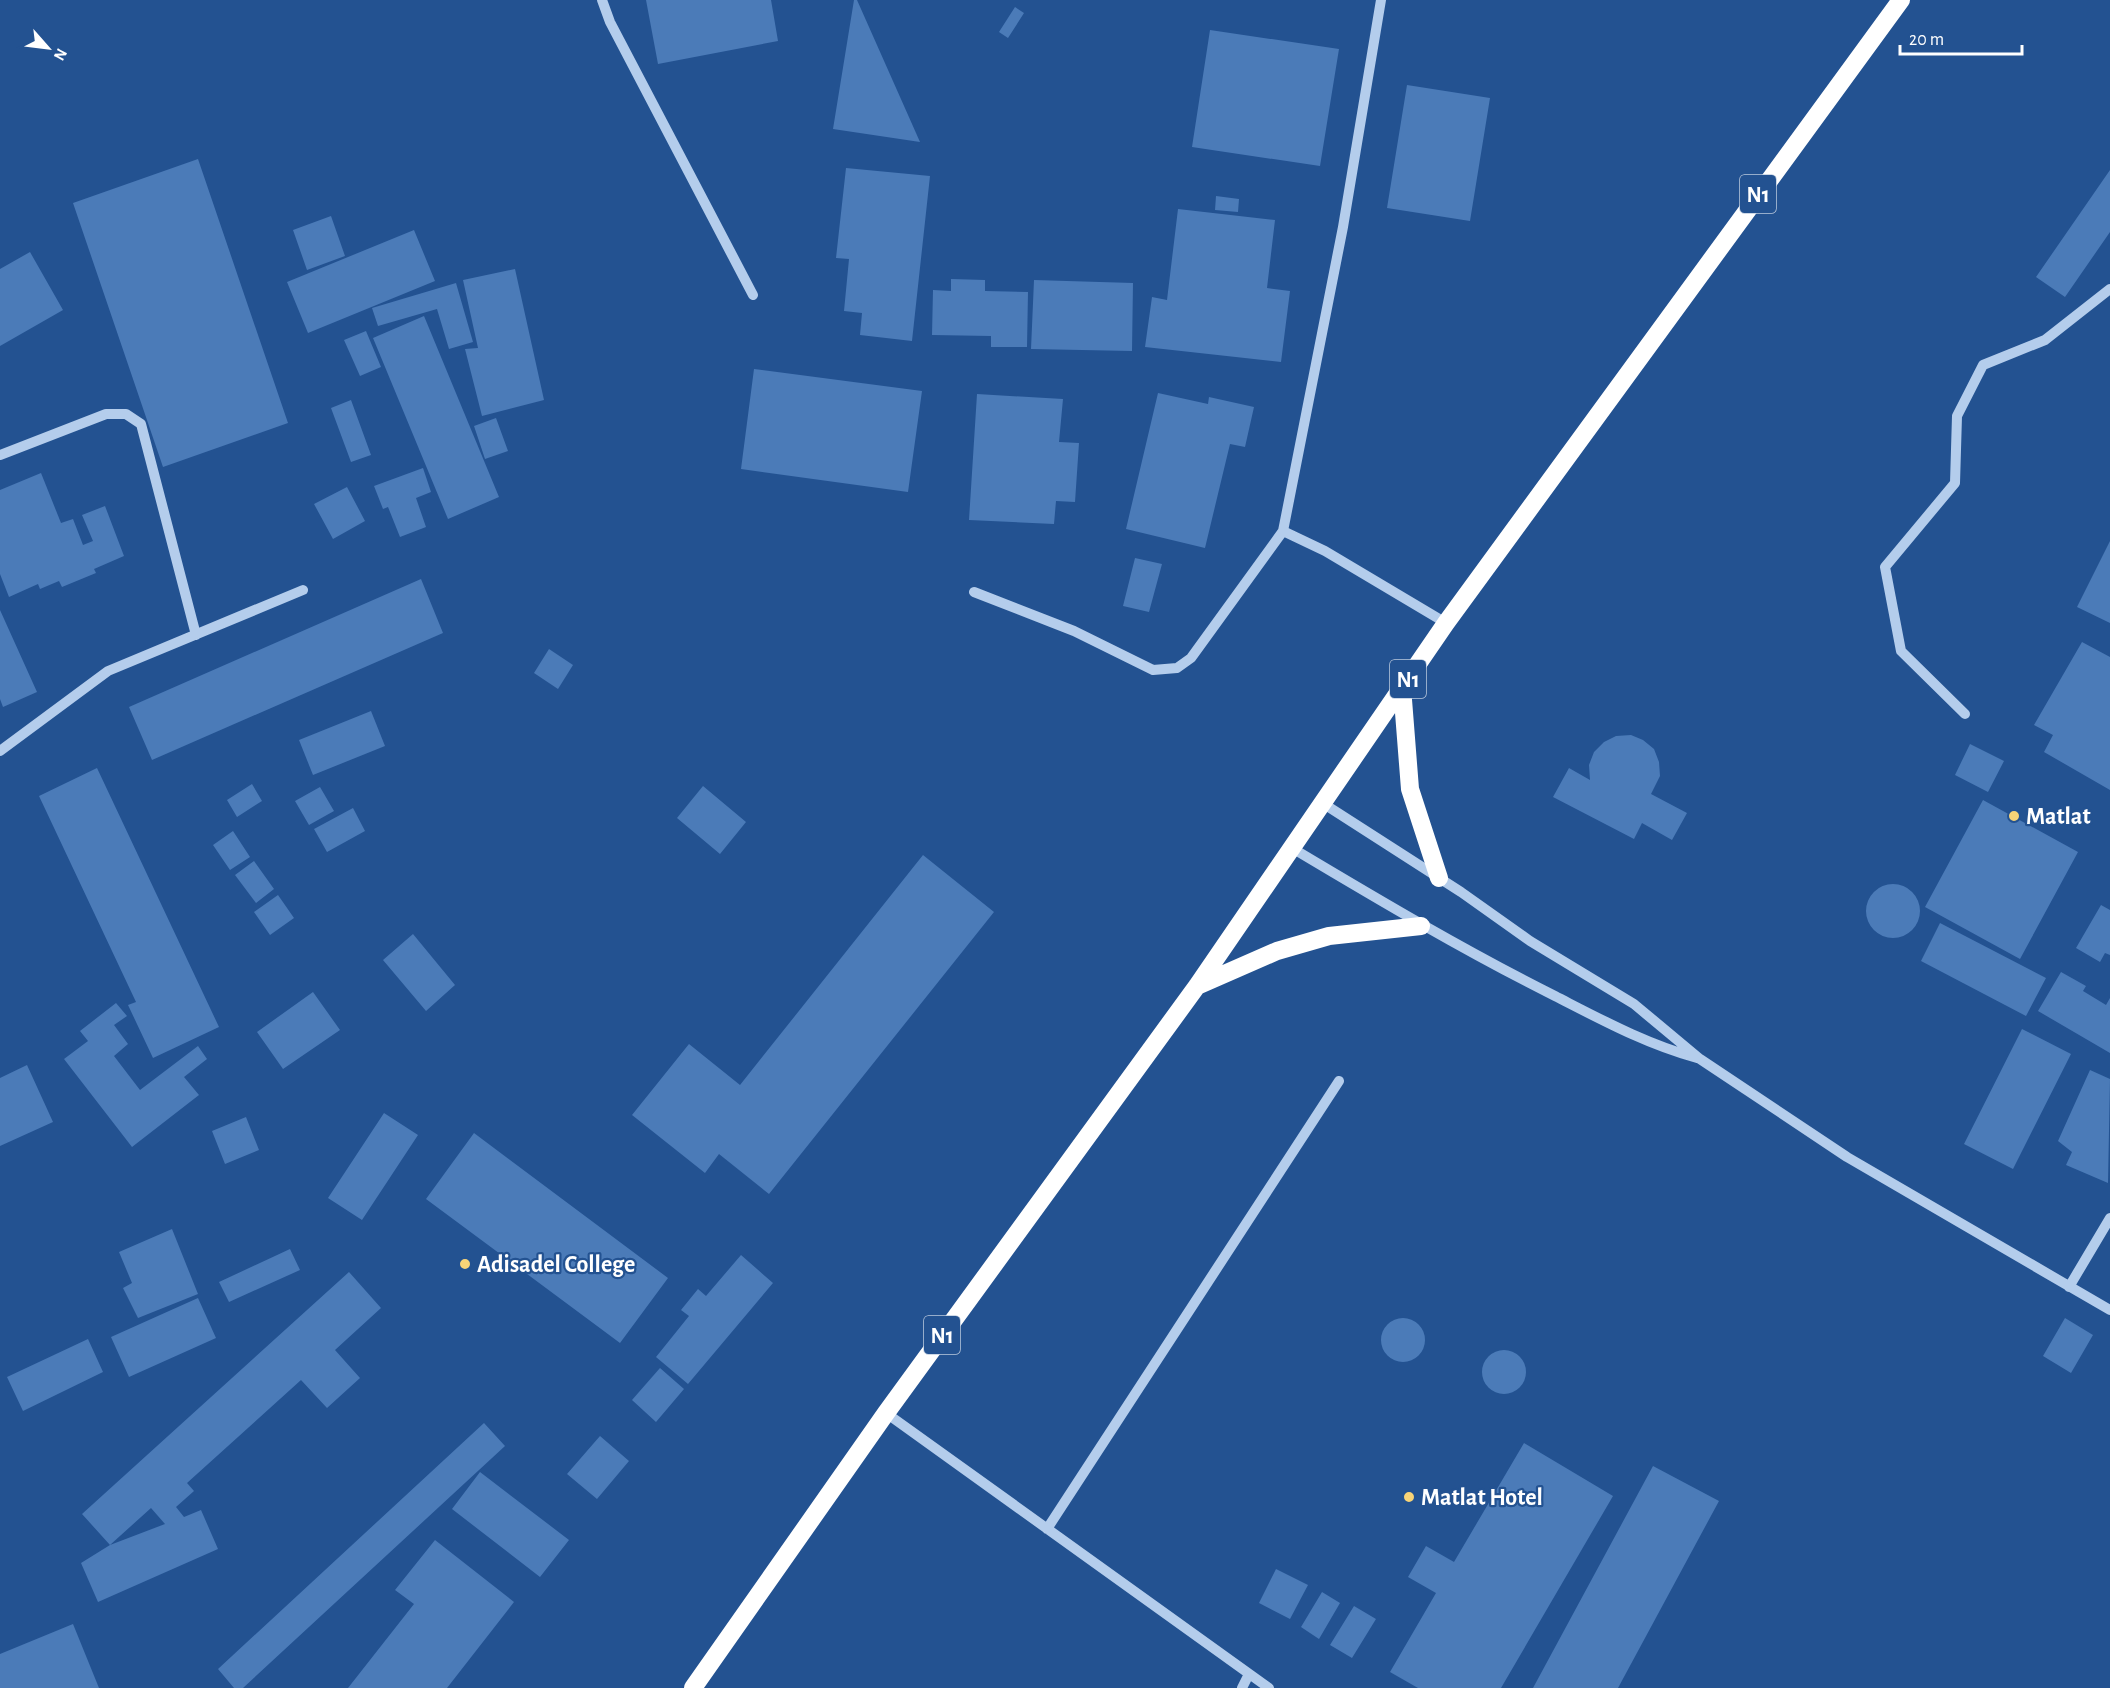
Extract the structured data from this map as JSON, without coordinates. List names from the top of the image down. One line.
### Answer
{"streets":{"highway":["N1"]},"places":["Matlat","Adisadel College","Matlat Hotel"],"scale_bar":"20 m","north":"bottom right"}
